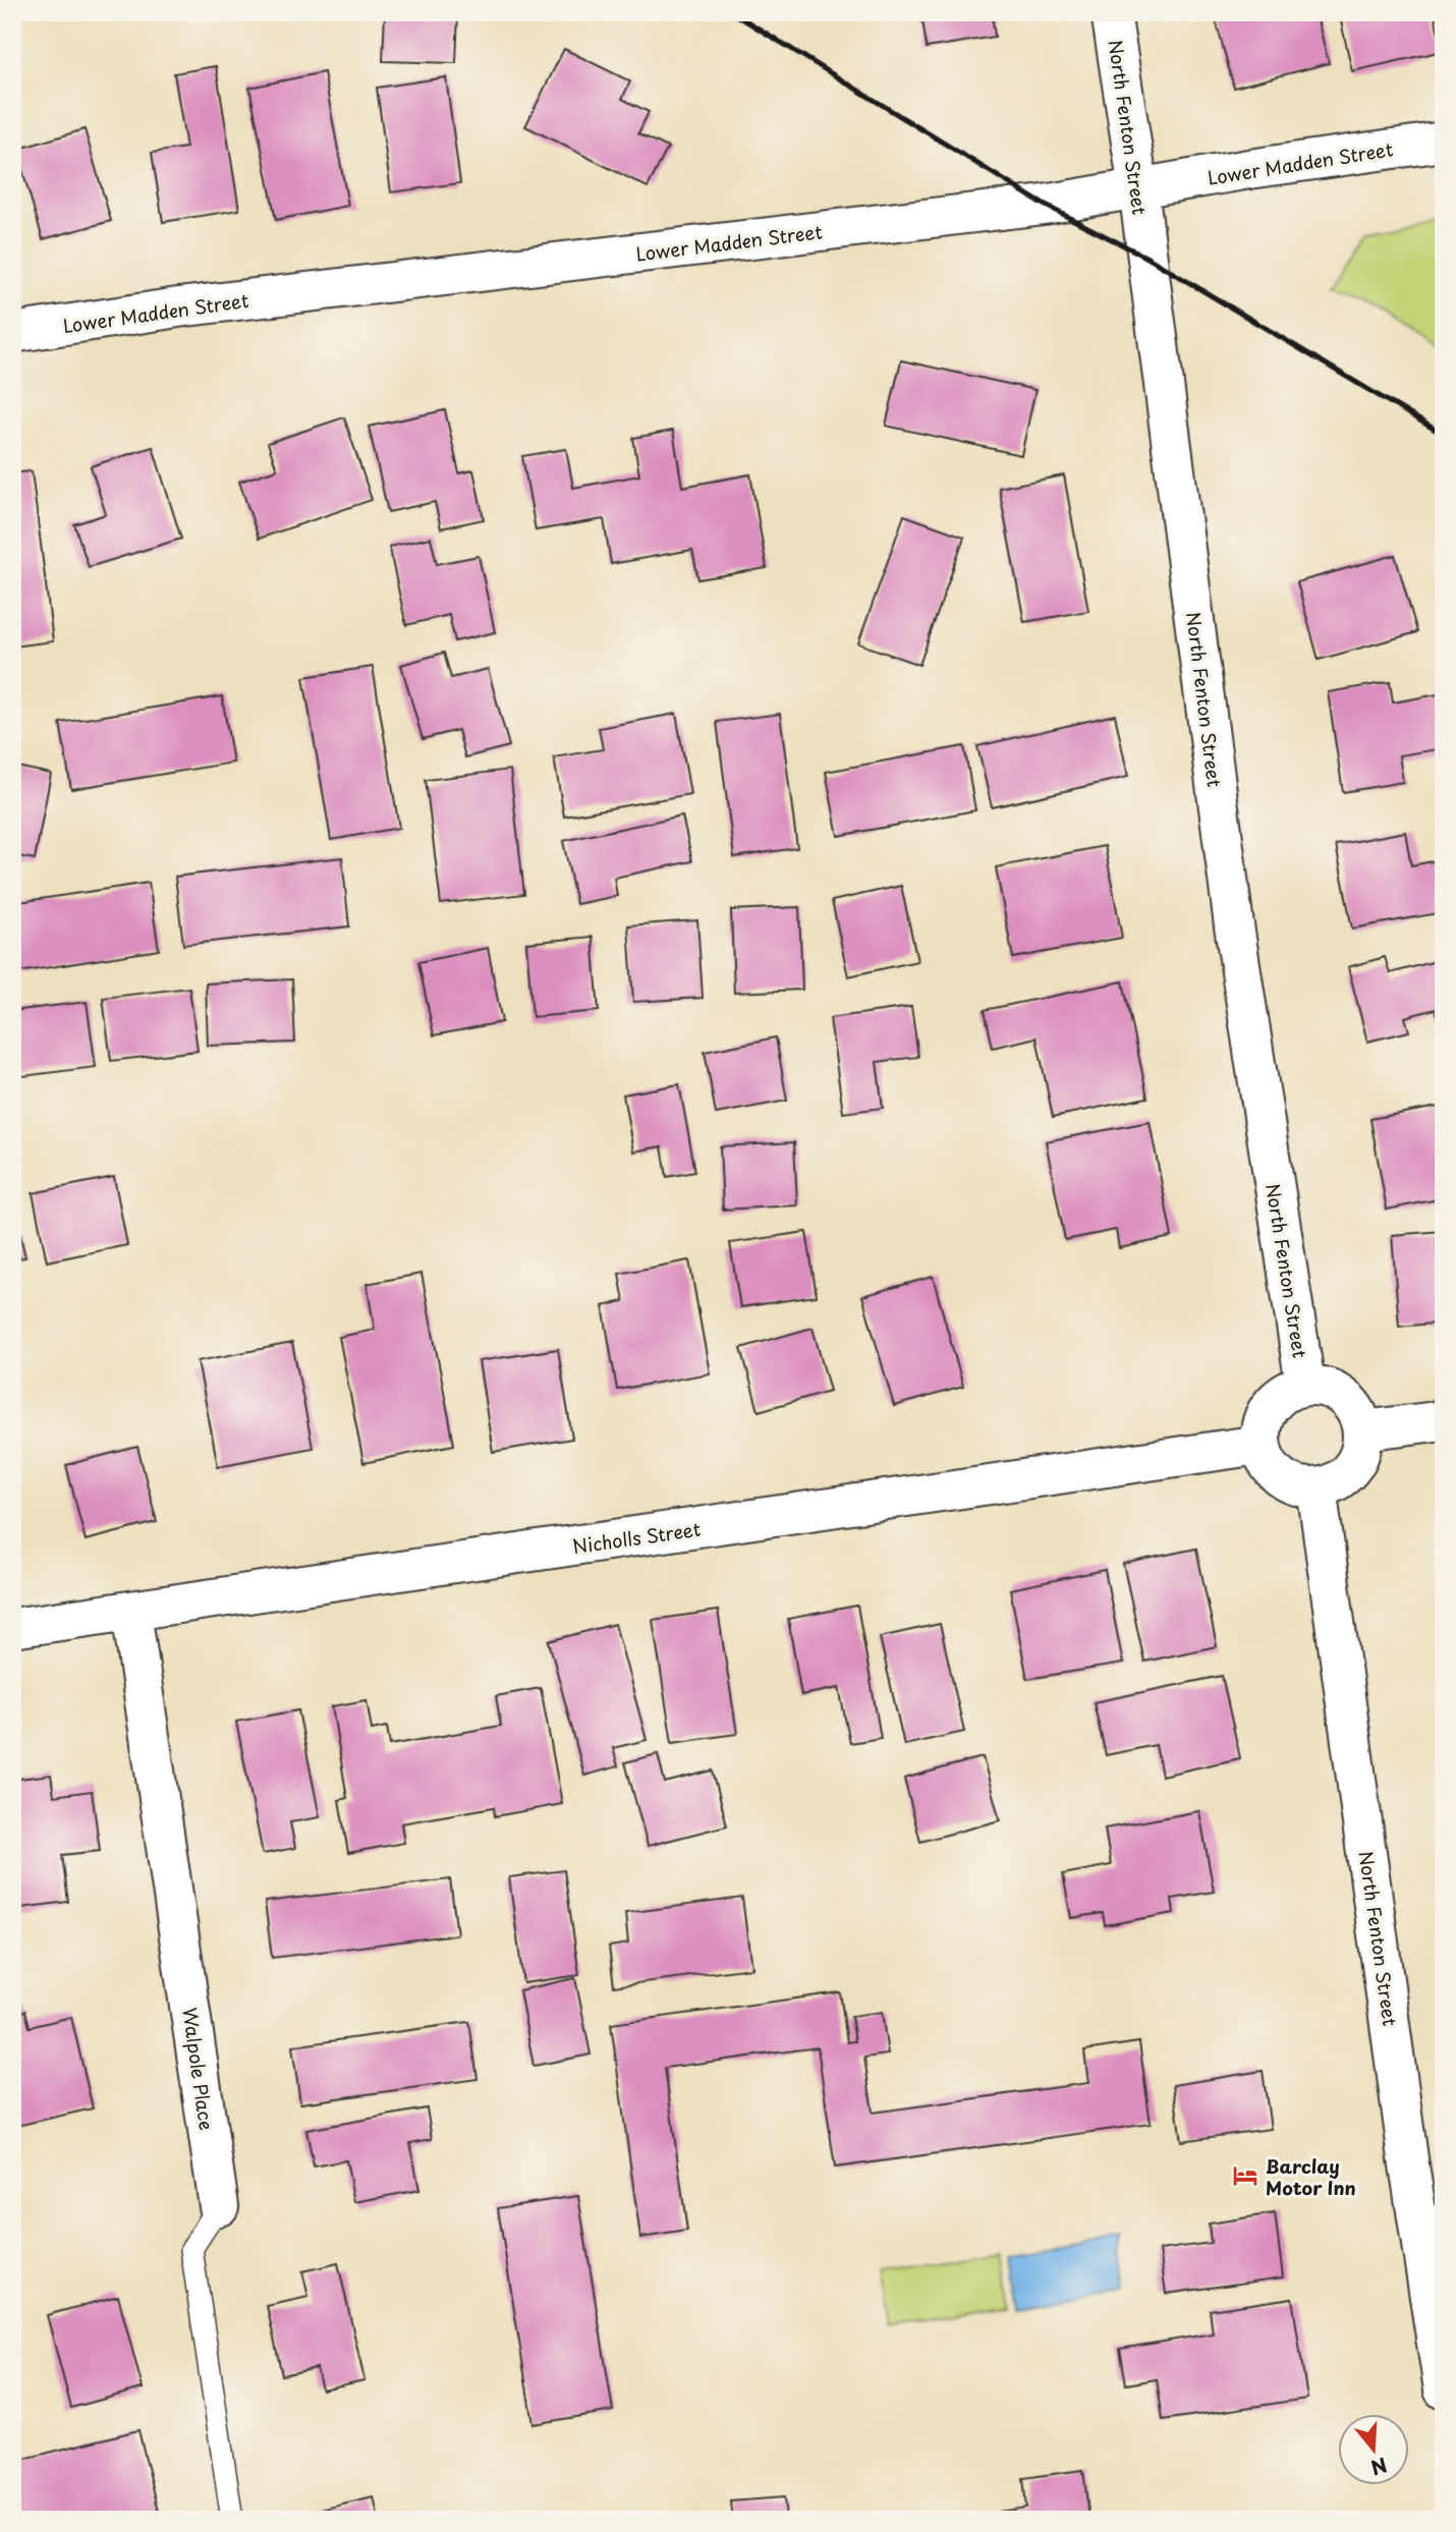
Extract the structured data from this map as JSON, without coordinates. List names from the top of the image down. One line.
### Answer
{"streets":{"street":["North Fenton Street","Lower Madden Street","Nicholls Street","Walpole Place"]},"crossings":[["North Fenton Street","Lower Madden Street"],["North Fenton Street","Nicholls Street"],["Nicholls Street","Walpole Place"]],"places":{"hotel":["Barclay Motor Inn"]},"north":"bottom"}
